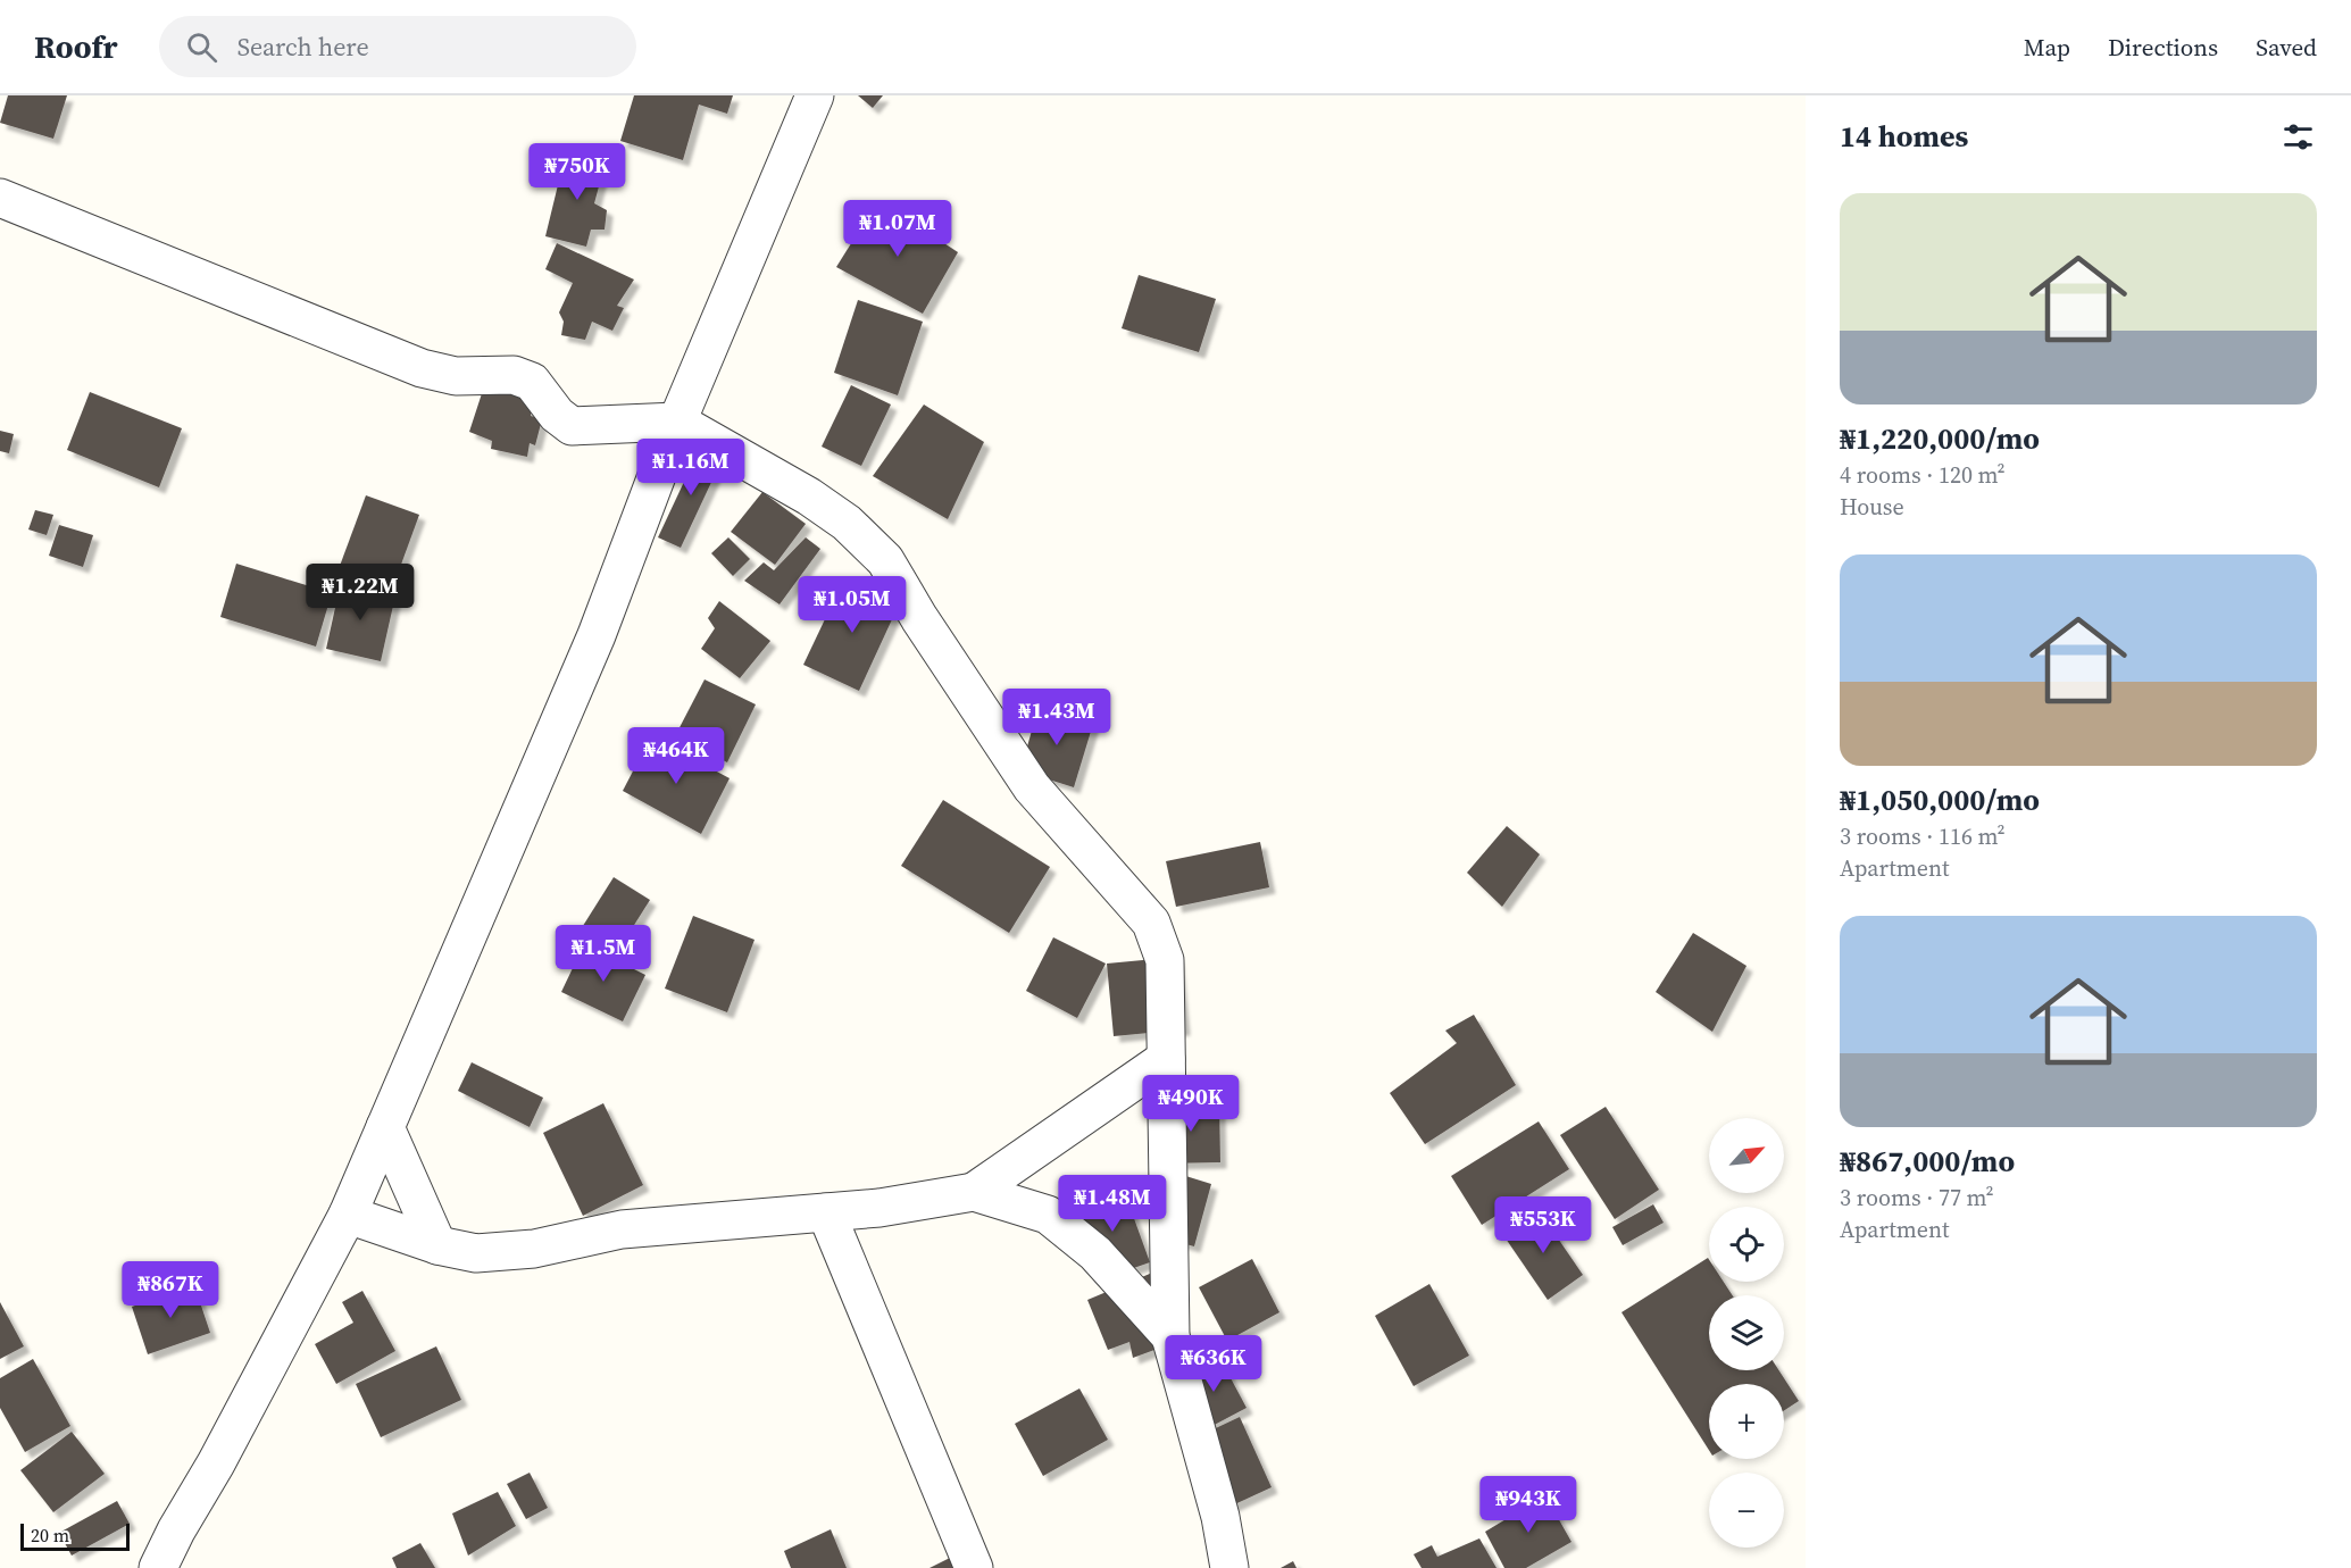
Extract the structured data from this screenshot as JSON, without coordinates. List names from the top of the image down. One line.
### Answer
{"scale_bar":"20 m","north":"top right","page":{"header":"Roofr","search":"Search here","nav":["Map","Directions","Saved"],"heading":"14 homes","price":["₦750K","₦1.07M","₦1.16M","₦1.22M","₦1.05M","₦1.43M","₦464K","₦1.5M","₦490K","₦1.48M","₦553K","₦867K","₦636K","₦943K"],"list":[{"name":"₦1,220,000/mo","note":"4 rooms · 120 m² · House"},{"name":"₦1,050,000/mo","note":"3 rooms · 116 m² · Apartment"},{"name":"₦867,000/mo","note":"3 rooms · 77 m² · Apartment"}],"map_buttons":["+","−"],"scale":"20 m"}}
